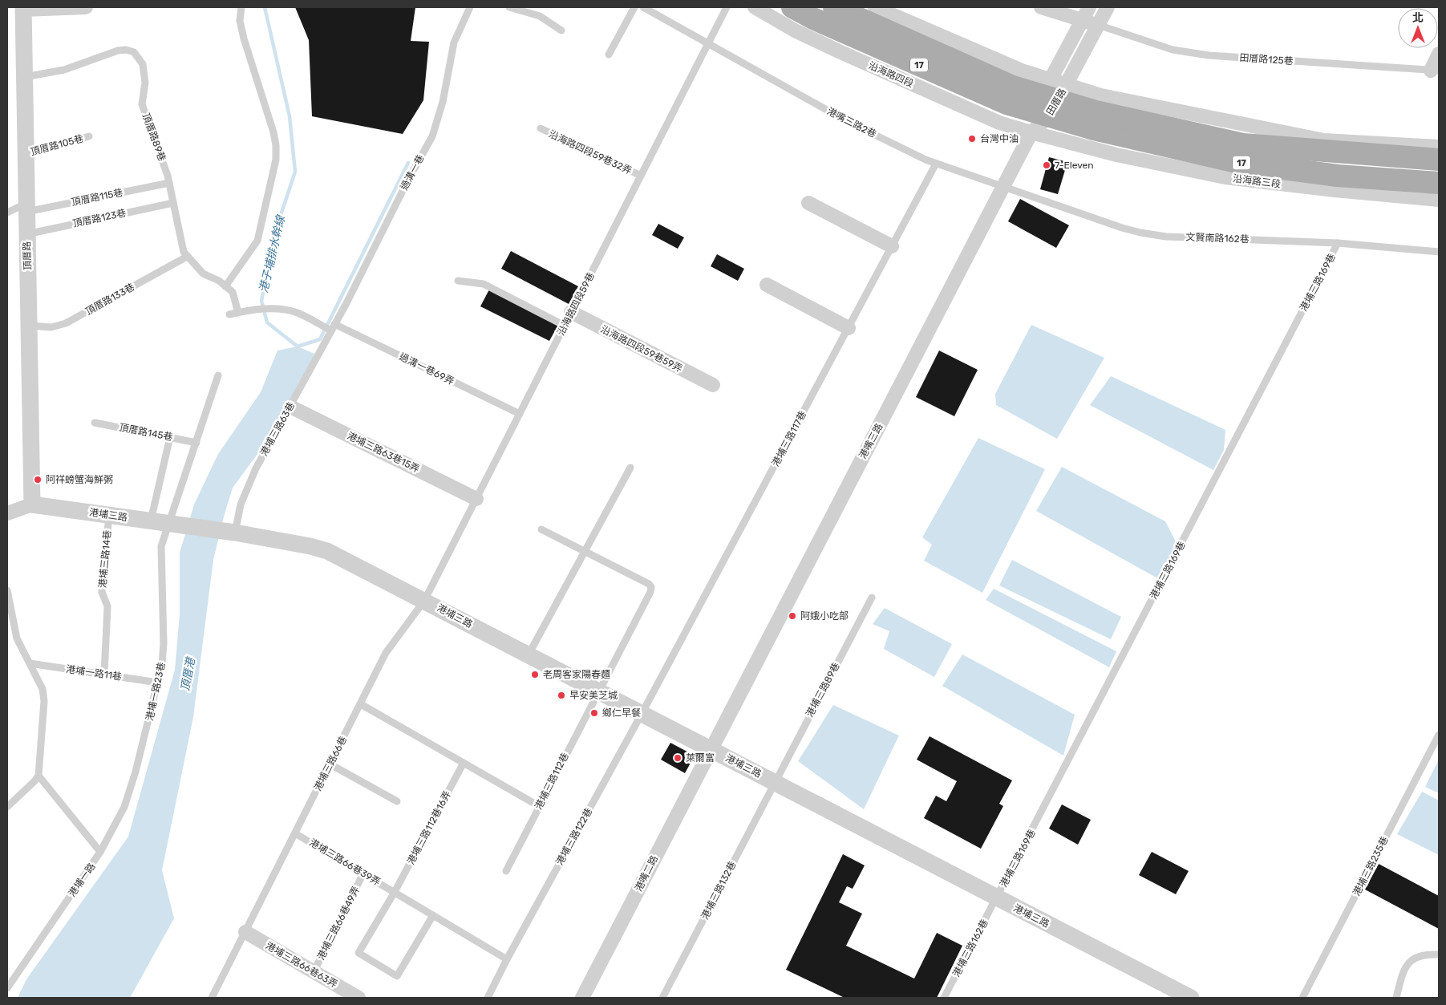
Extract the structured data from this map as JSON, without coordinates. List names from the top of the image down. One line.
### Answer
{"streets":{"main road":["17","沿海路四段","沿海路三段"],"street":["田厝路","頂厝路","沿海路四段59巷59弄","港嘴三路","港埔三路63巷15弄","港埔三路","港嘴二路","港埔三路66巷63弄"],"lane":["田厝路125巷","港嘴三路2巷","頂厝路89巷","頂厝路105巷","沿海路四段59巷32弄","過溝一巷","頂厝路115巷","頂厝路123巷","文賢南路162巷","港埔三路169巷","頂厝路133巷","沿海路四段59巷","過溝一巷69弄","港埔三路63巷","頂厝路145巷","港埔三路117巷","港埔三路14巷","港埔一路11巷","港埔三路89巷","港埔一路23巷","港埔三路66巷","港埔三路112巷","港埔三路112巷16弄","港埔三路122巷","港埔三路66巷39弄","港埔三路235巷","港埔一路","港埔三路132巷","港埔三路66巷49弄","港埔三路162巷"]},"crossings":[["田厝路125巷","田厝路"],["17","沿海路四段"],["17","田厝路"],["17","沿海路三段"],["17","港嘴三路"],["沿海路四段","田厝路"],["沿海路四段","沿海路三段"],["沿海路四段","港嘴三路"],["田厝路","沿海路三段"],["田厝路","港嘴三路"],["港嘴三路2巷","文賢南路162巷"],["港嘴三路2巷","沿海路四段59巷"],["港嘴三路2巷","港埔三路117巷"],["港嘴三路2巷","港嘴三路"],["頂厝路89巷","頂厝路115巷"],["頂厝路89巷","頂厝路123巷"],["頂厝路89巷","頂厝路"],["頂厝路89巷","頂厝路133巷"],["頂厝路89巷","過溝一巷69弄"],["頂厝路105巷","頂厝路"],["沿海路四段59巷32弄","沿海路四段59巷"],["過溝一巷","過溝一巷69弄"],["過溝一巷","港埔三路63巷"],["沿海路三段","港嘴三路"],["頂厝路115巷","頂厝路"],["頂厝路123巷","頂厝路"],["文賢南路162巷","港埔三路169巷"],["文賢南路162巷","港嘴三路"],["頂厝路","頂厝路133巷"],["頂厝路","港埔三路"],["港埔三路169巷","港埔三路"],["港埔三路169巷","港埔三路162巷"],["沿海路四段59巷","沿海路四段59巷59弄"],["沿海路四段59巷","過溝一巷69弄"],["沿海路四段59巷","港埔三路63巷15弄"],["沿海路四段59巷","港埔三路"],["沿海路四段59巷","港埔三路66巷"],["過溝一巷69弄","港埔三路63巷"],["港埔三路63巷","港埔三路63巷15弄"],["港埔三路63巷","港埔三路"],["頂厝路145巷","港埔一路23巷"],["港埔三路117巷","港埔三路"],["港埔三路117巷","港埔三路122巷"],["港嘴三路","港埔三路"],["港嘴三路","港嘴二路"],["港埔三路","港埔三路14巷"],["港埔三路","港埔三路89巷"],["港埔三路","港埔一路23巷"],["港埔三路","港埔三路66巷"],["港埔三路","港埔三路112巷"],["港埔三路","港埔三路122巷"],["港埔三路","港嘴二路"],["港埔三路","港埔三路132巷"],["港埔三路","港埔三路162巷"],["港埔三路14巷","港埔一路11巷"],["港埔一路11巷","港埔一路23巷"],["港埔三路89巷","港埔三路132巷"],["港埔一路23巷","港埔一路"],["港埔三路66巷","港埔三路66巷39弄"],["港埔三路66巷","港埔三路66巷63弄"],["港埔三路112巷16弄","港埔三路66巷39弄"],["港埔三路122巷","港埔三路66巷39弄"],["港埔三路66巷39弄","港埔三路66巷49弄"],["港埔三路66巷49弄","港埔三路66巷63弄"]],"water":["港子埔排水幹線","頂厝港"],"places":["台灣中油","7-Eleven","阿祥螃蟹海鮮粥","阿娥小吃部","老周客家陽春麵","早安美芝城","鄉仁早餐","萊爾富"],"north":"top"}
